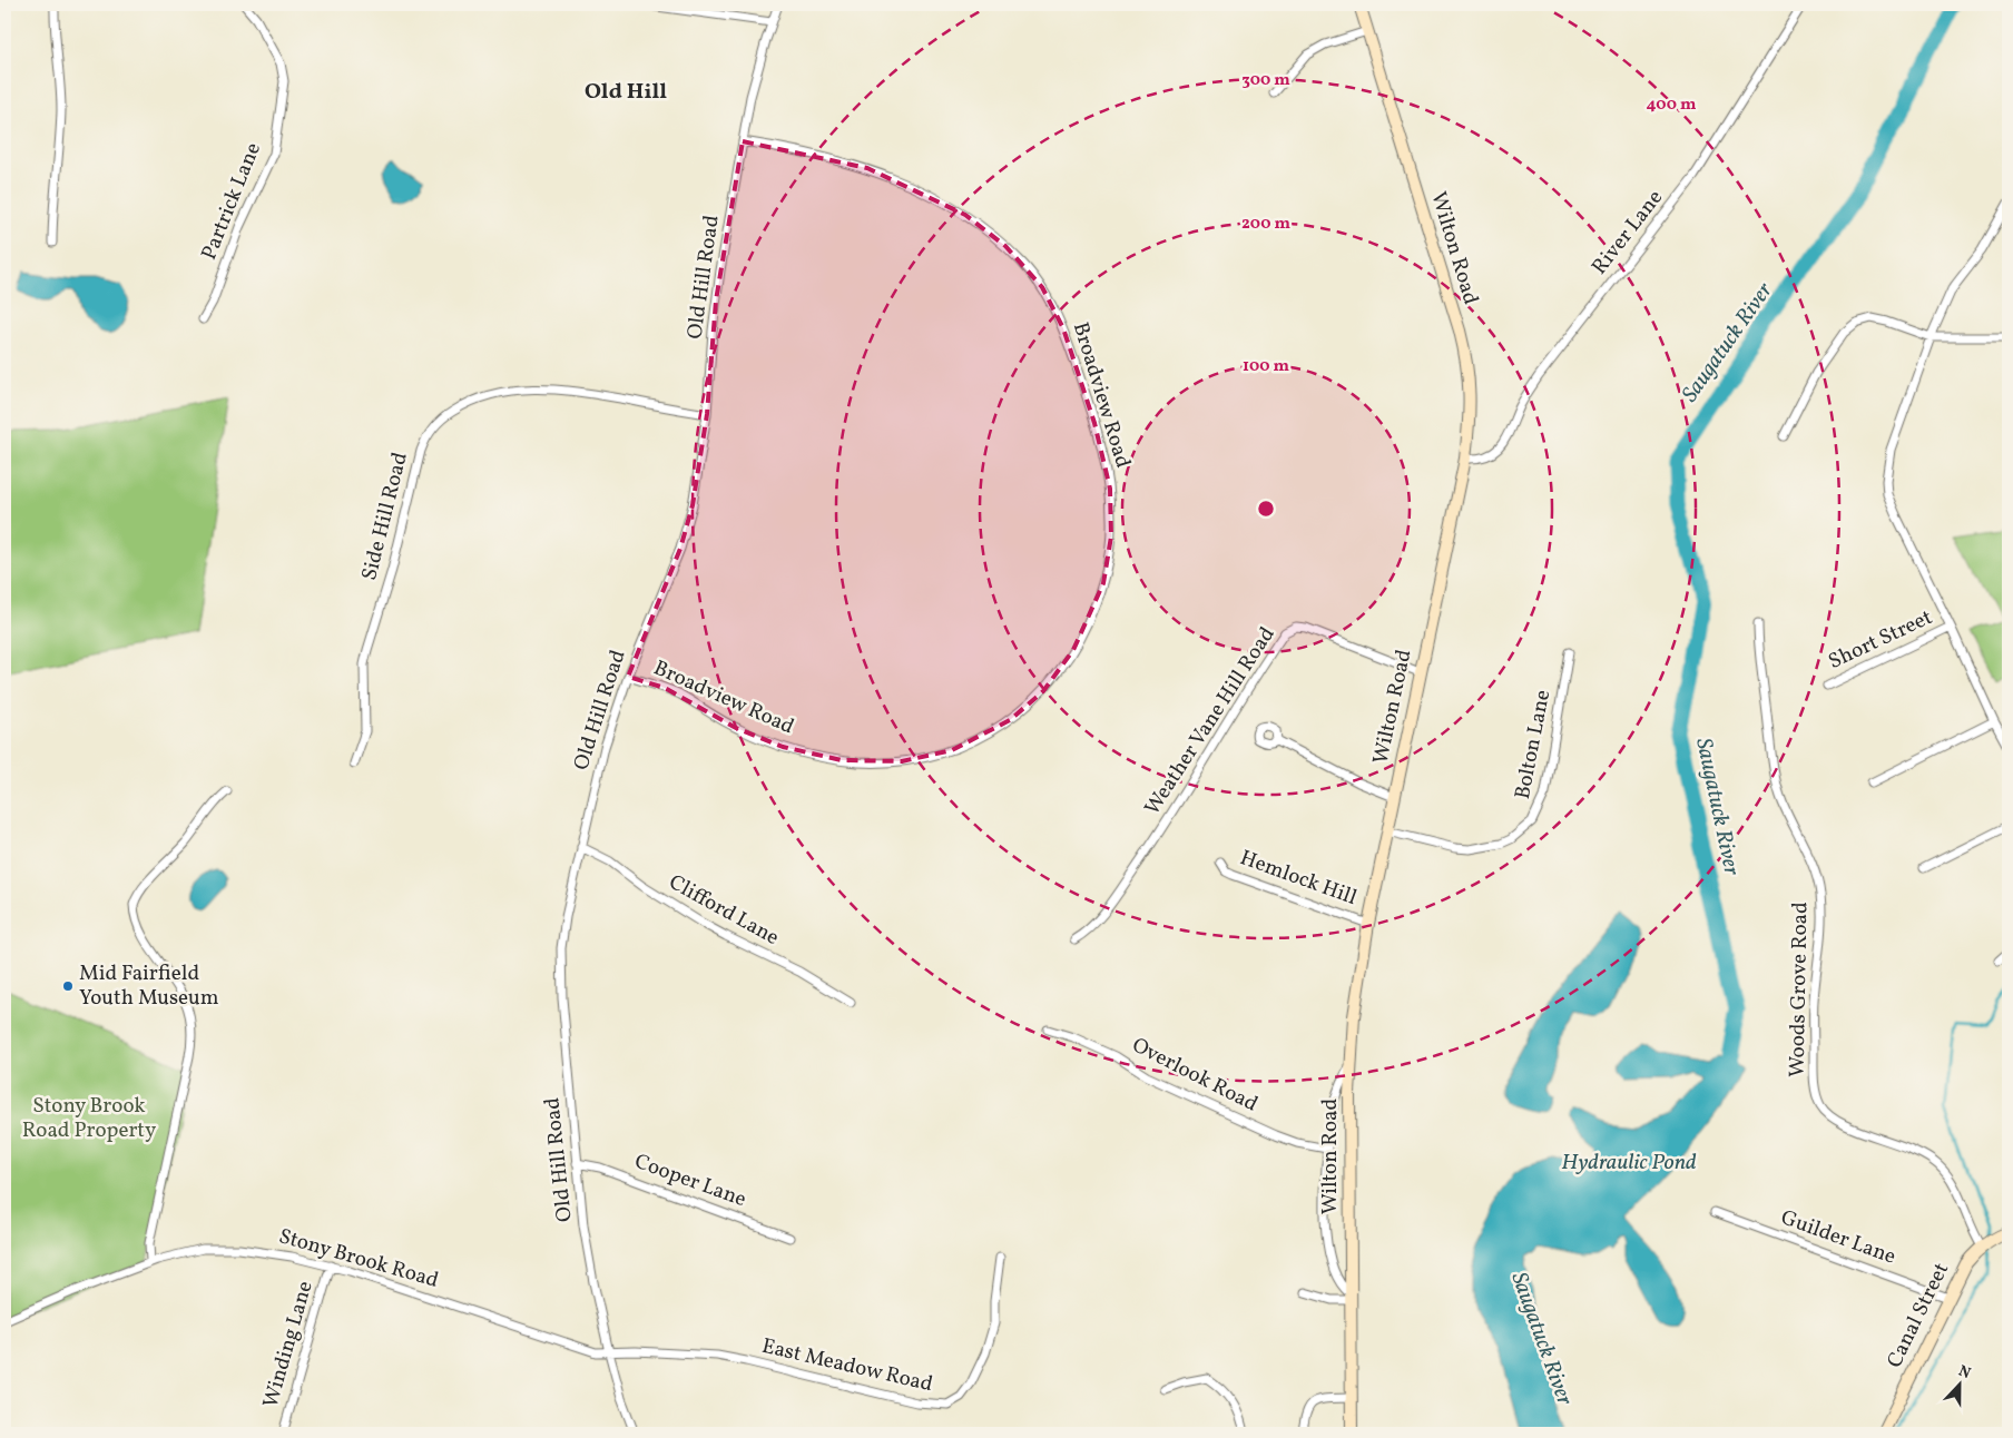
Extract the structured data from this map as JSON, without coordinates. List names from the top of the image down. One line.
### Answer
{"streets":{"main road":["Wilton Road","Canal Street"],"street":["Partrick Lane","River Lane","Old Hill Road","Broadview Road","Side Hill Road","Short Street","Weather Vane Hill Road","Bolton Lane","Hemlock Hill","Clifford Lane","Woods Grove Road","Overlook Road","Cooper Lane","Guilder Lane","Stony Brook Road","Winding Lane","East Meadow Road"]},"crossings":[["River Lane","Wilton Road"],["Wilton Road","Weather Vane Hill Road"],["Wilton Road","Bolton Lane"],["Wilton Road","Hemlock Hill"],["Old Hill Road","Broadview Road"],["Old Hill Road","Side Hill Road"],["Old Hill Road","Clifford Lane"],["Old Hill Road","Cooper Lane"],["Old Hill Road","Stony Brook Road"],["Old Hill Road","East Meadow Road"],["Woods Grove Road","Canal Street"],["Guilder Lane","Canal Street"],["Stony Brook Road","Winding Lane"],["Stony Brook Road","East Meadow Road"]],"districts":["Old Hill"],"water":["Saugatuck River","Hydraulic Pond"],"parks":["Stony Brook Road Property"],"places":["Mid Fairfield Youth Museum"],"north":"top","rings":["300 m","400 m","200 m","100 m"]}
